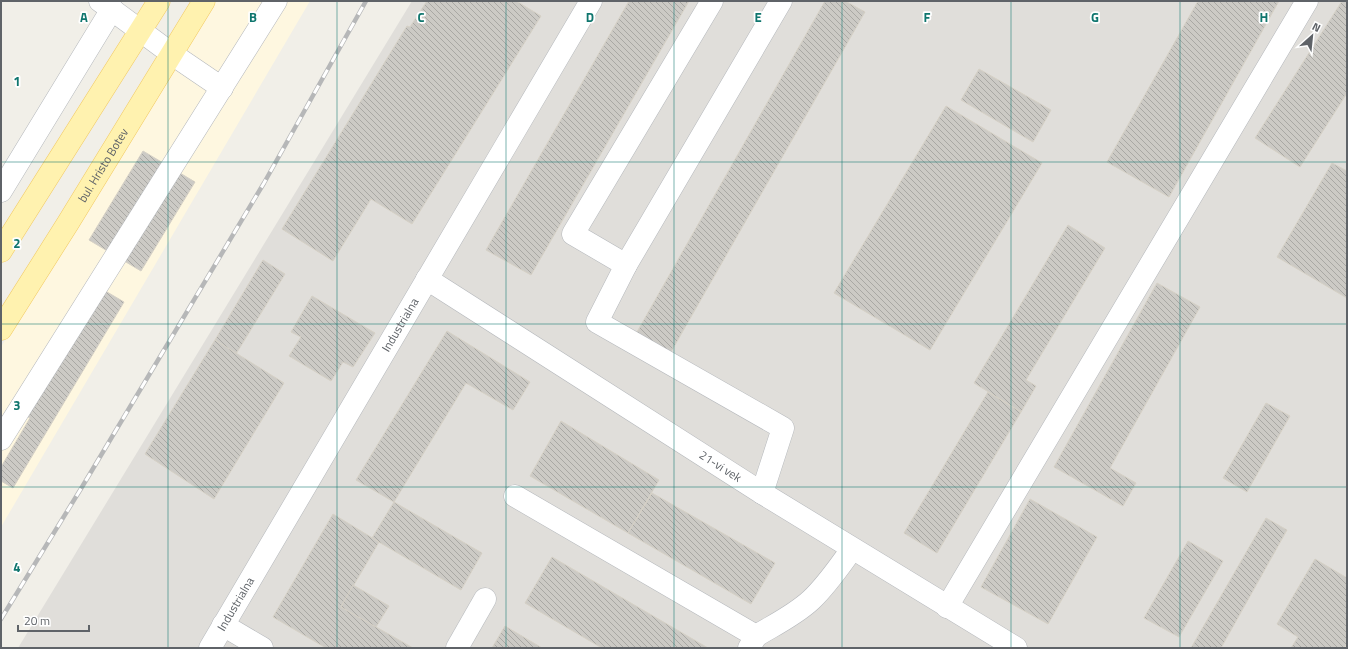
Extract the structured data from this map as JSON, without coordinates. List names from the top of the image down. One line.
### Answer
{"streets":{"main road":["bul. Hristo Botev"],"street":["Industrialna","21-vi vek"]},"crossings":[["Industrialna","21-vi vek"]],"scale_bar":"20 m","north":"top right","grid":{"columns":["A","B","C","D","E","F","G","H"],"rows":["1","2","3","4"]}}
